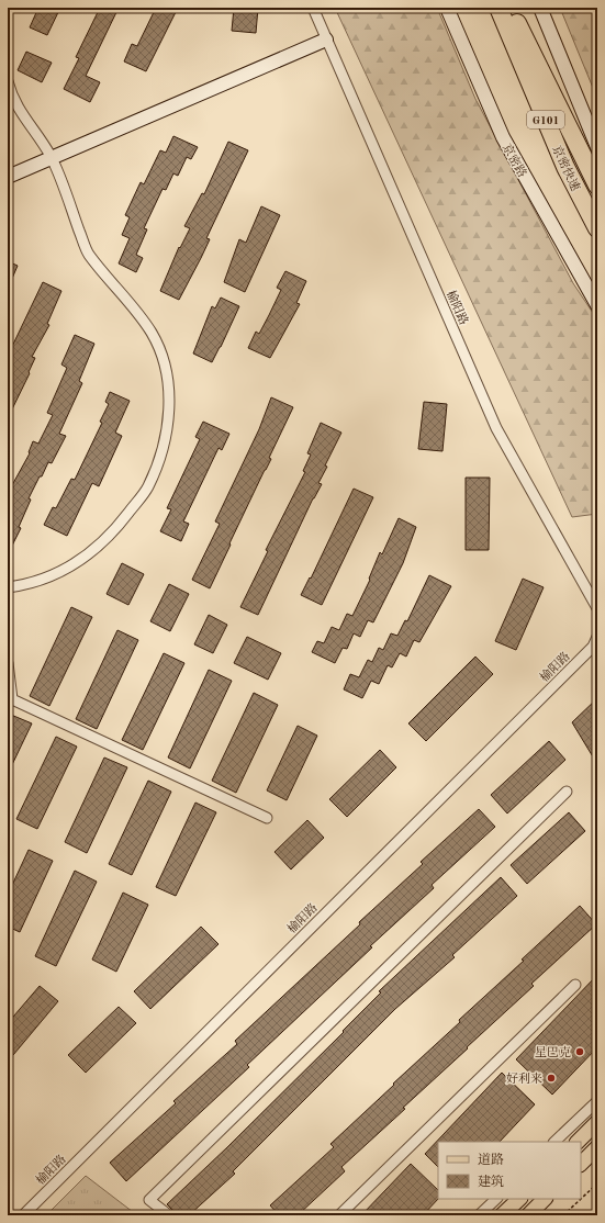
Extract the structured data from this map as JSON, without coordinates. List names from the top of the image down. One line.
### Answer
{"streets":{"highway":["G101","京密快速"],"main road":["京密路"],"street":["榆阳路"]},"places":["星巴克","好利来"],"legend":["道路","建筑"]}
